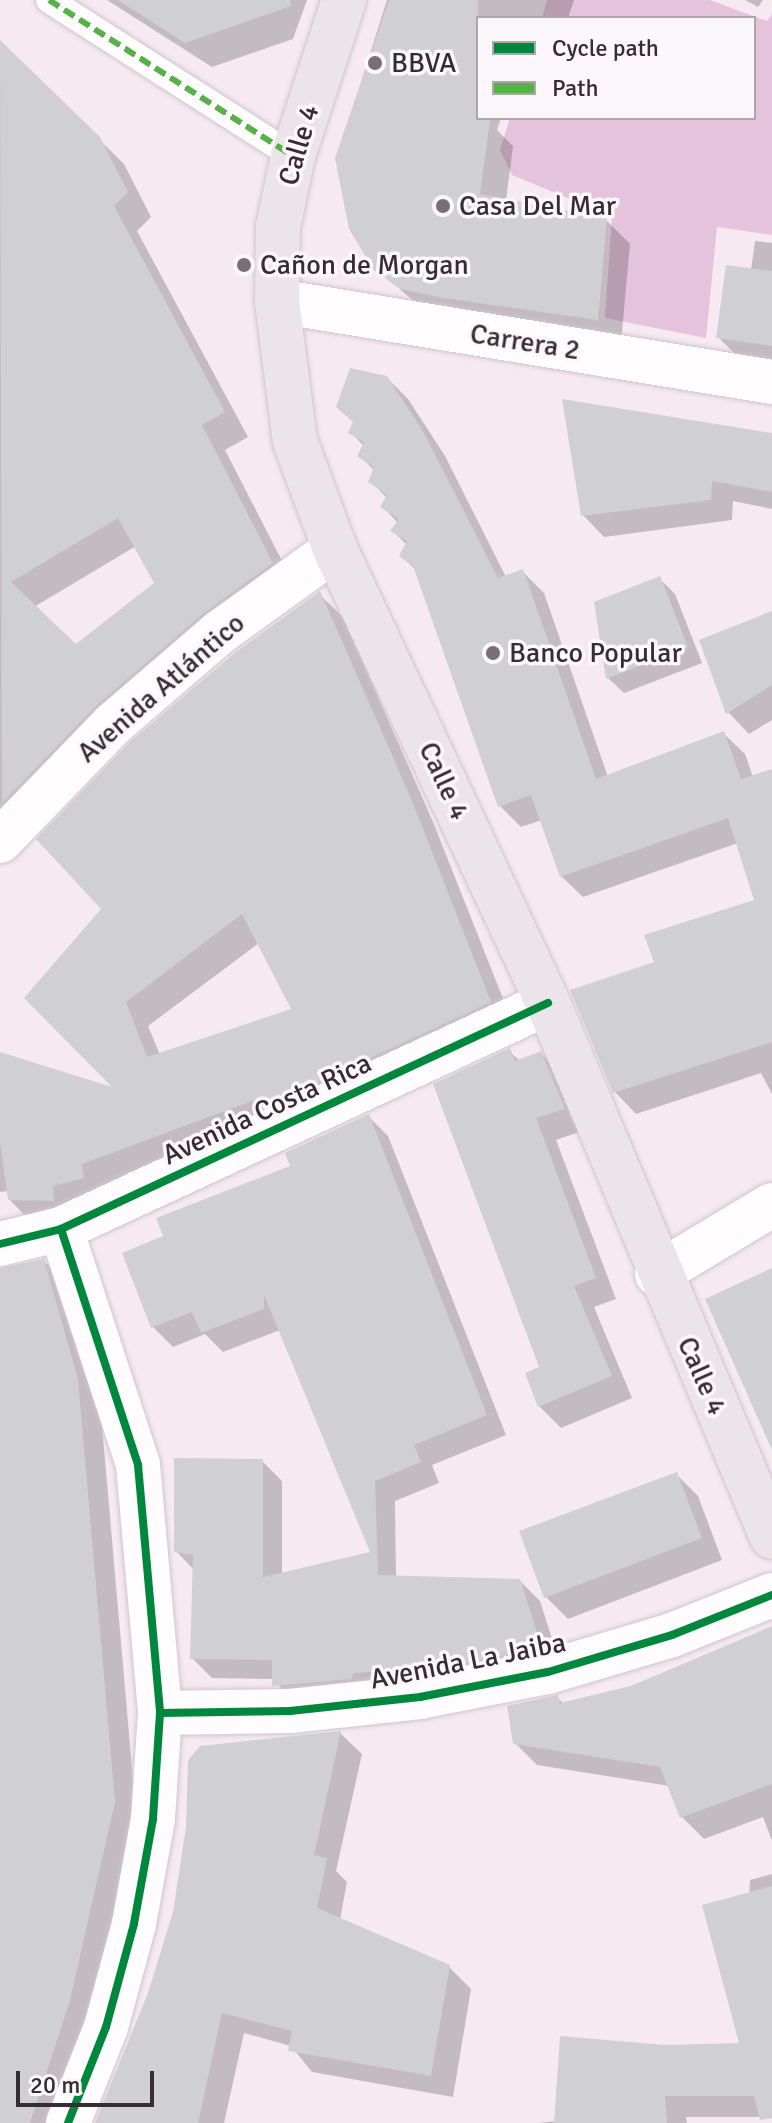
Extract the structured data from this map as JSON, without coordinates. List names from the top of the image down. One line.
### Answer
{"streets":{"main road":["Calle 4"],"street":["Carrera 2","Avenida Atlántico","Avenida Costa Rica","Avenida La Jaiba"]},"crossings":[["Calle 4","Carrera 2"],["Calle 4","Avenida Atlántico"],["Calle 4","Avenida Costa Rica"]],"places":["BBVA","Casa Del Mar","Cañon de Morgan","Banco Popular"],"legend":["Cycle path","Path"],"scale_bar":"20 m"}
